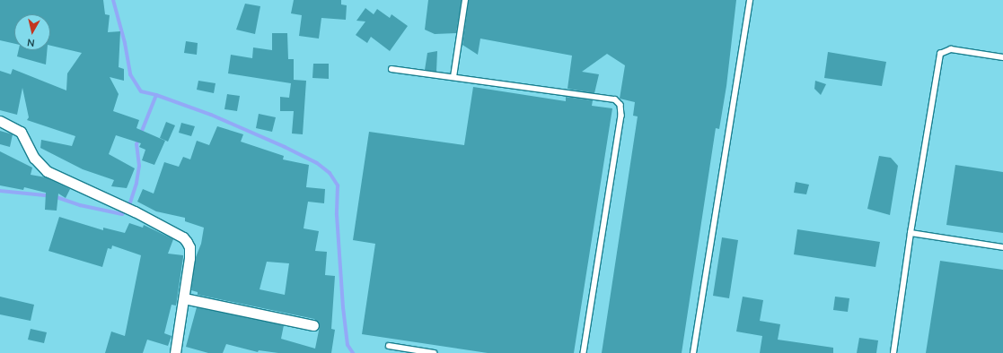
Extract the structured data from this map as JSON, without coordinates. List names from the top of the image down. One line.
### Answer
{"north":"bottom"}
